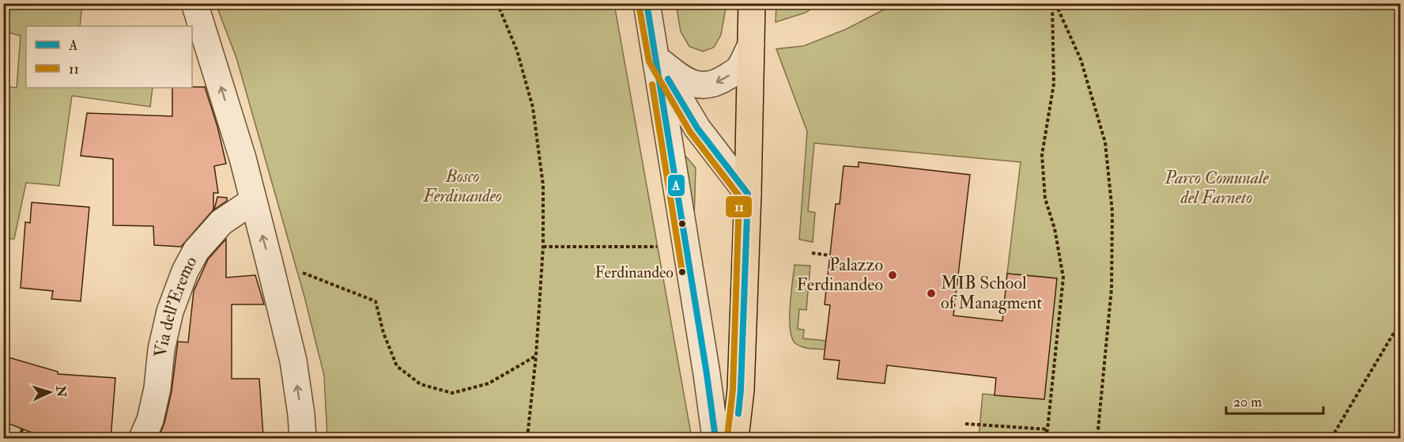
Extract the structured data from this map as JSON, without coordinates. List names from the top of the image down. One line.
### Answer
{"streets":{"street":["Via dell'Eremo"]},"parks":["Bosco Ferdinandeo","Parco Comunale del Farneto"],"places":["Ferdinandeo","Palazzo Ferdinandeo","MIB School of Managment"],"lines":["transit line A","transit line 11"],"legend":["A","11"],"scale_bar":"20 m","north":"right"}
